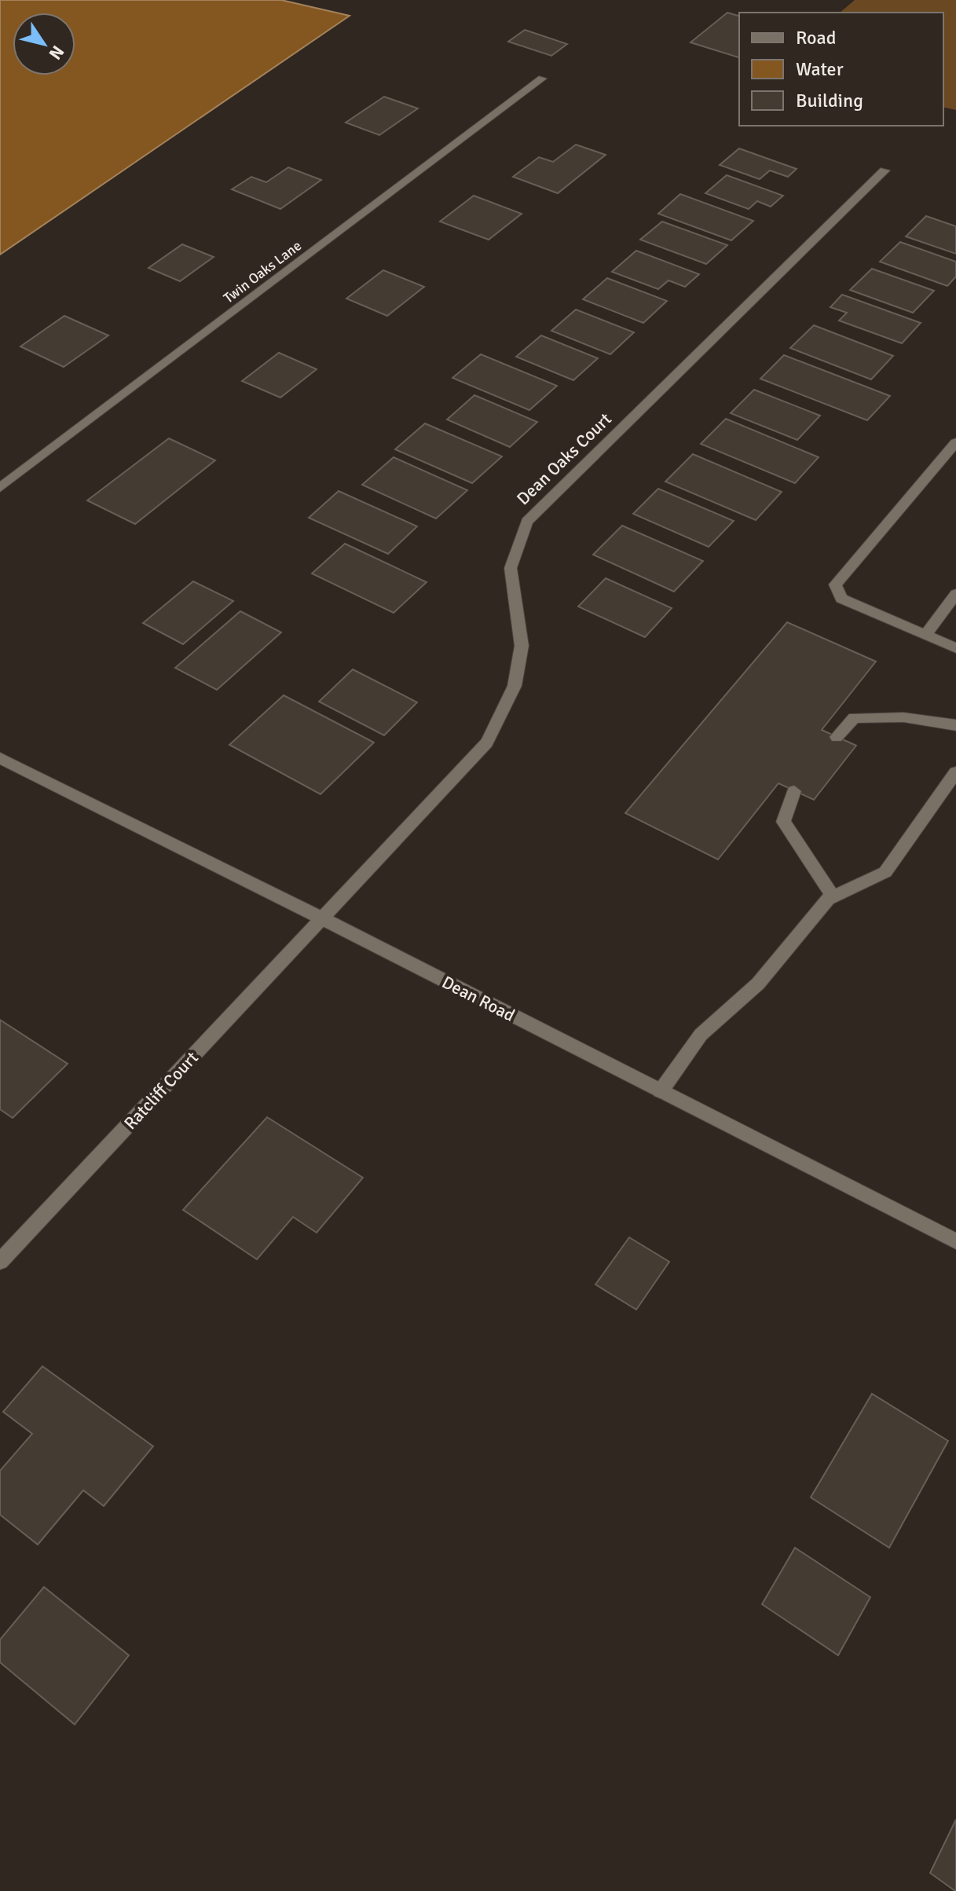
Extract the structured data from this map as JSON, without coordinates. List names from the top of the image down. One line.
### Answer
{"streets":{"street":["Twin Oaks Lane","Dean Oaks Court","Dean Road","Ratcliff Court"]},"crossings":[["Dean Oaks Court","Dean Road"],["Dean Oaks Court","Ratcliff Court"],["Dean Road","Ratcliff Court"]],"legend":["Road","Water","Building"],"north":"bottom right"}
